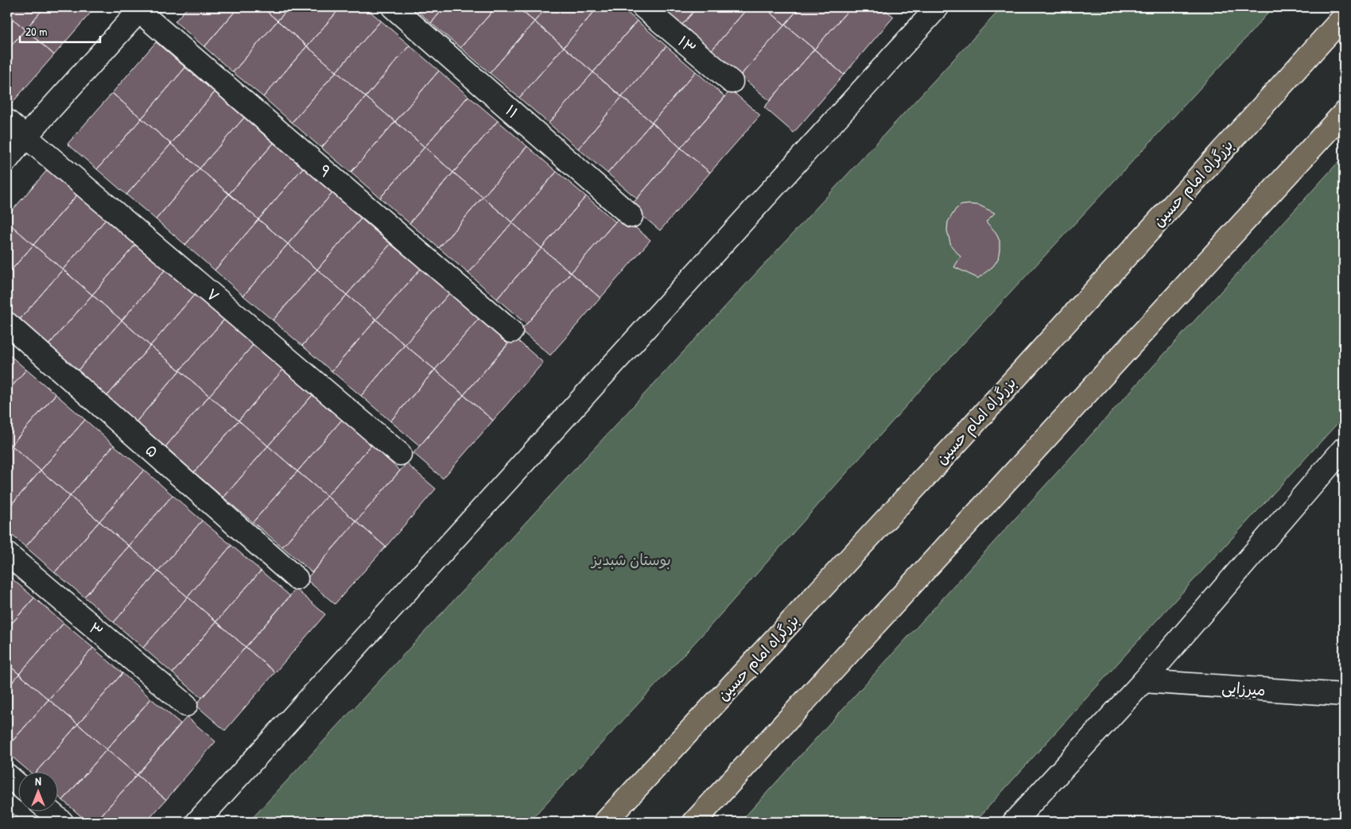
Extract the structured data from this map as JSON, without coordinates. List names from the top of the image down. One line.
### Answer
{"streets":{"highway":["بزرگراه امام حسین"],"street":["۱۳","۱۱","۹","۷","۵","۳","میرزایی"]},"parks":["بوستان شبدیز"],"scale_bar":"20 m","north":"top"}
